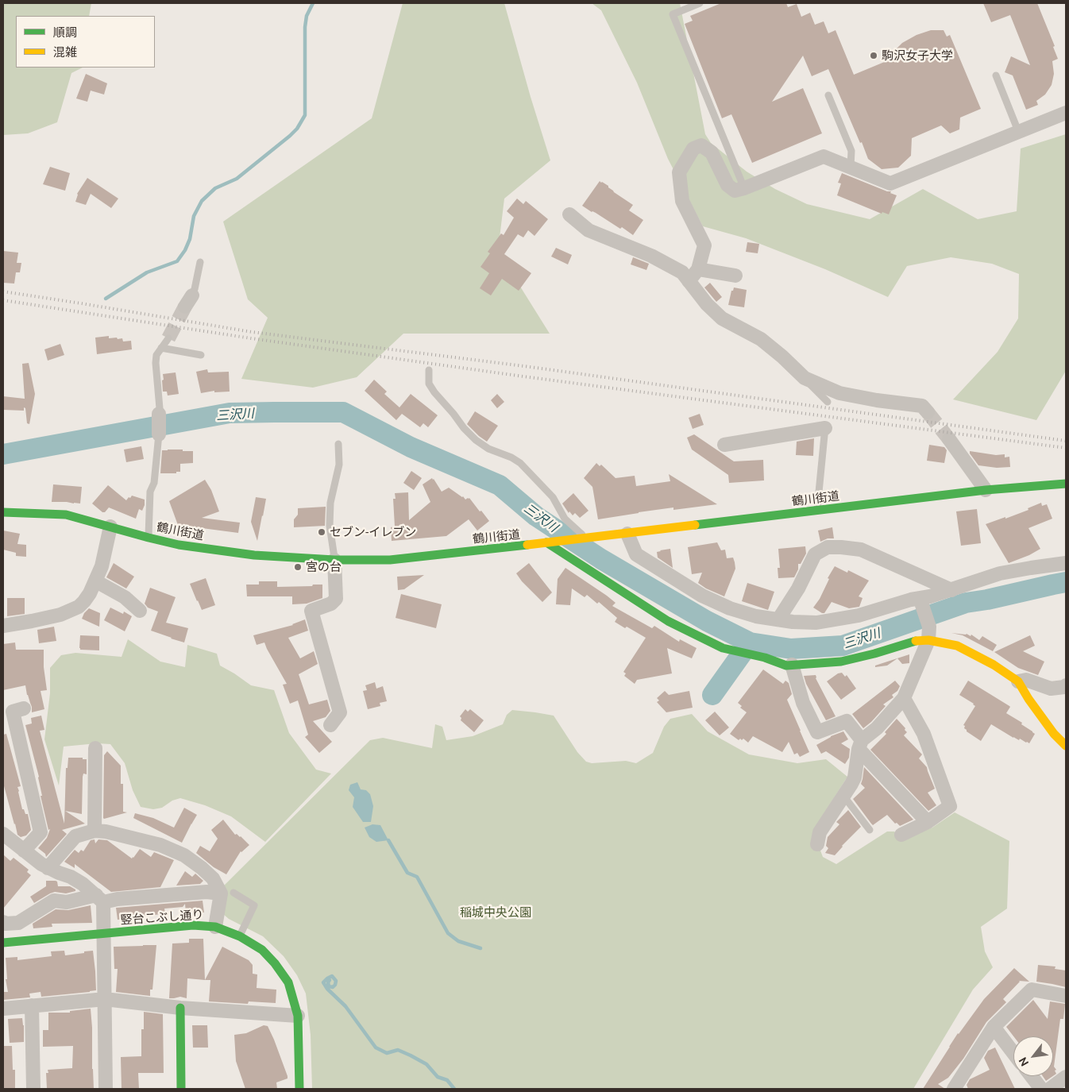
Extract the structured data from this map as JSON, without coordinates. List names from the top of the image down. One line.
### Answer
{"streets":{"street":["鶴川街道","竪台こぶし通り"]},"water":["三沢川"],"parks":["稲城中央公園"],"places":["駒沢女子大学","セブン-イレブン","宮の台"],"legend":["順調","混雑"],"north":"bottom left"}
